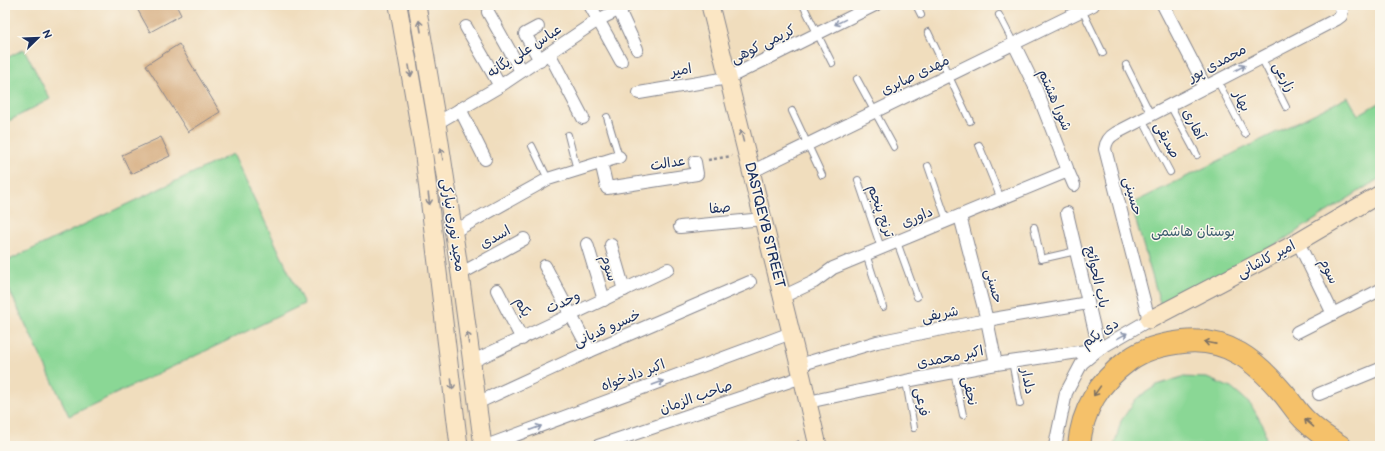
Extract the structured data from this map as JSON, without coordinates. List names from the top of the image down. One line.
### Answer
{"streets":{"main road":["مجید نوری نیارکی","DASTQEYB STREET","امیر کاشانی"],"street":["کریمی کوهی","عباس علی یگانه","محمدی پور","امیر","مهدی صابری","شورا هشتم","عدالت","حسینی","صفا","داوری","اسدی","سوم","باب الحوائج","حسنی","وحدت","یکم","شریفی","خسرو قدیانی","دی یکم","اکبر محمدی","اکبر دادخواه","صاحب الزمان"],"lane":["زارعی","بهار","آهاری","صدیقی","ترنج پنجم","دلدار","نجفی","فرعی"]},"crossings":[["کریمی کوهی","امیر"],["کریمی کوهی","DASTQEYB STREET"],["عباس علی یگانه","مجید نوری نیارکی"],["محمدی پور","زارعی"],["محمدی پور","بهار"],["محمدی پور","آهاری"],["محمدی پور","صدیقی"],["محمدی پور","حسینی"],["امیر","DASTQEYB STREET"],["مهدی صابری","شورا هشتم"],["مهدی صابری","DASTQEYB STREET"],["شورا هشتم","داوری"],["عدالت","DASTQEYB STREET"],["حسینی","امیر کاشانی"],["حسینی","دی یکم"],["صفا","DASTQEYB STREET"],["ترنج پنجم","داوری"],["داوری","DASTQEYB STREET"],["داوری","حسنی"],["مجید نوری نیارکی","اسدی"],["مجید نوری نیارکی","وحدت"],["مجید نوری نیارکی","خسرو قدیانی"],["مجید نوری نیارکی","اکبر دادخواه"],["DASTQEYB STREET","شریفی"],["DASTQEYB STREET","اکبر محمدی"],["DASTQEYB STREET","اکبر دادخواه"],["DASTQEYB STREET","صاحب الزمان"],["امیر کاشانی","سوم"],["امیر کاشانی","دی یکم"],["سوم","وحدت"],["باب الحوائج","شریفی"],["باب الحوائج","دی یکم"],["باب الحوائج","اکبر محمدی"],["حسنی","شریفی"],["حسنی","اکبر محمدی"],["وحدت","یکم"],["شریفی","صاحب الزمان"],["دی یکم","اکبر محمدی"],["اکبر محمدی","دلدار"],["اکبر محمدی","نجفی"],["اکبر محمدی","فرعی"]],"one_way":["کریمی کوهی","اکبر دادخواه"],"parks":["بوستان هاشمی"],"north":"top right"}
